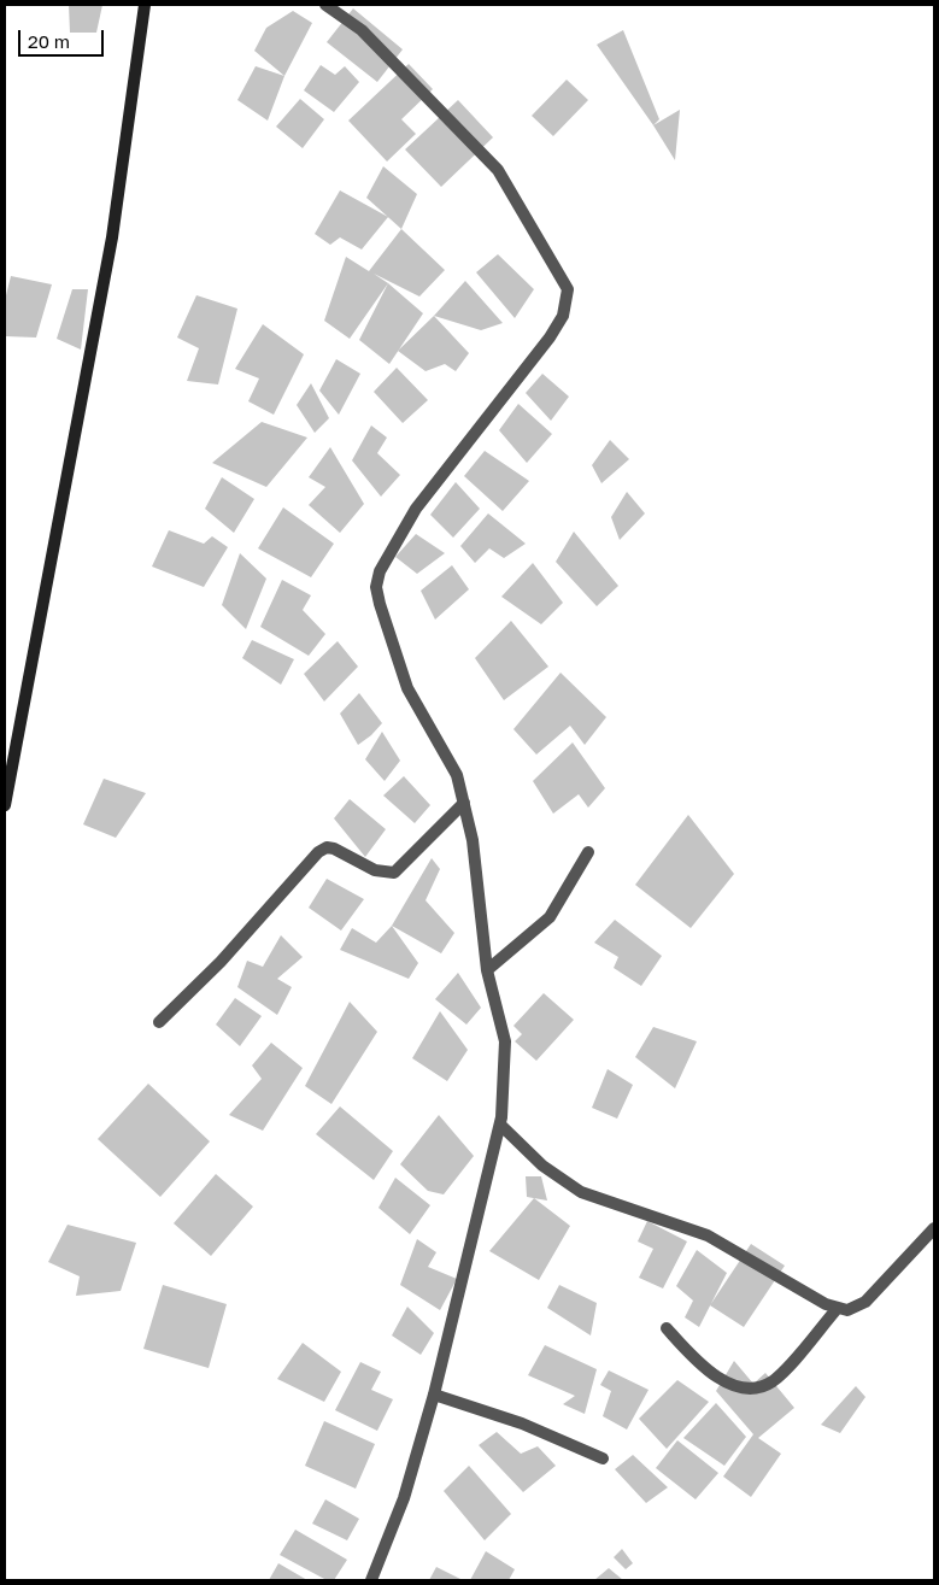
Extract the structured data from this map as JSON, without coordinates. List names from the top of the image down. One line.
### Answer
{"scale_bar":"20 m"}
